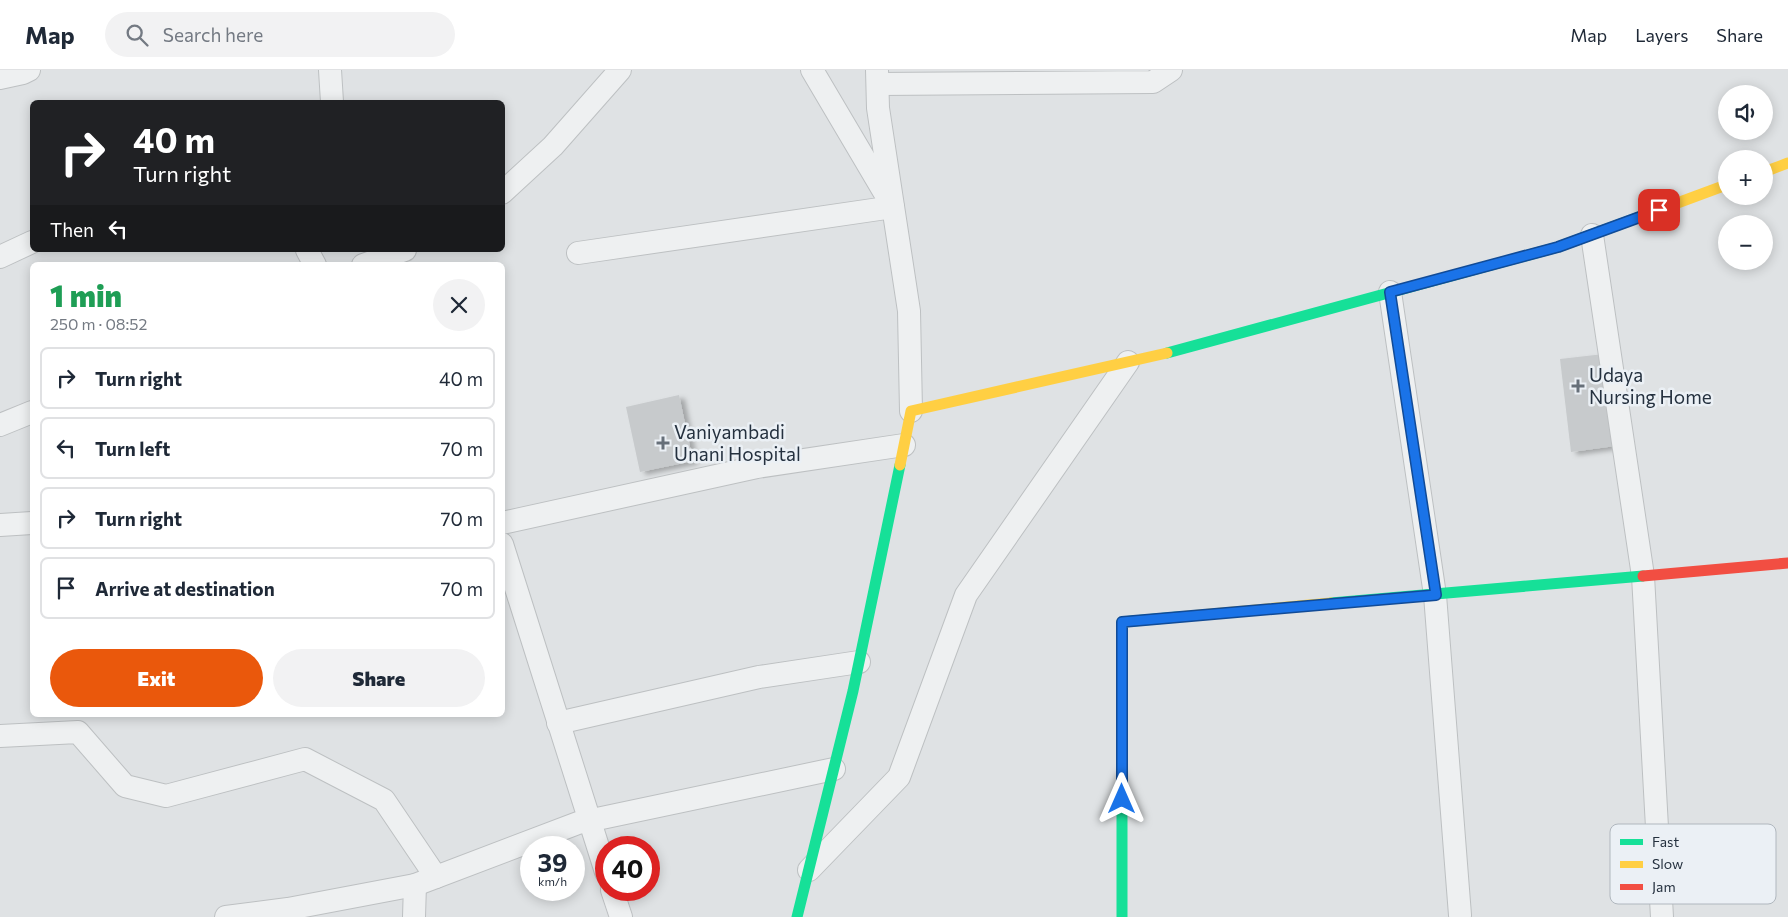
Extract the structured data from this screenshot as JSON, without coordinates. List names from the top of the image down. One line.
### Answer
{"places":{"health":["Udaya Nursing Home","Vaniyambadi Unani Hospital"]},"legend":["Fast","Slow","Jam"],"page":{"header":"Map","search":"Search here","nav":["Map","Layers","Share"],"map_buttons":["+","−"],"turn":["40 m","Turn right"],"then":"Then","heading":["1 min","250 m · 08:52"],"list":[{"name":"Turn right","value":"40 m"},{"name":"Turn left","value":"70 m"},{"name":"Turn right","value":"70 m"},{"name":"Arrive at destination","value":"70 m"}],"buttons":["Exit","Share"],"speed":"39 km/h","limit":"40"}}
